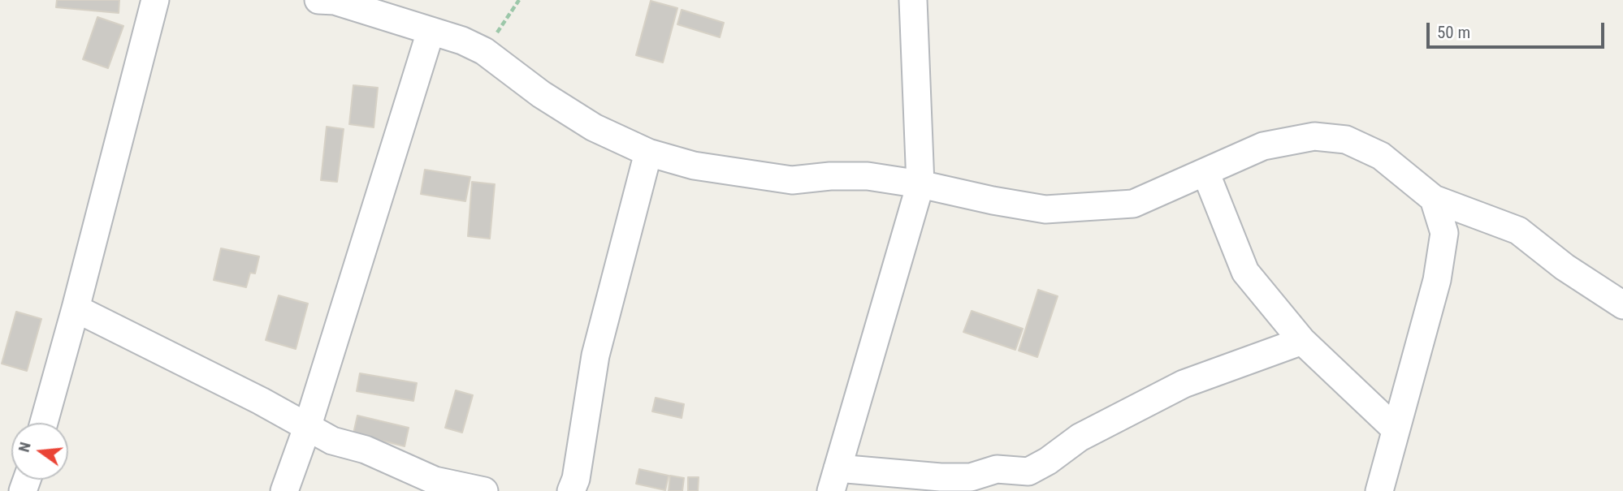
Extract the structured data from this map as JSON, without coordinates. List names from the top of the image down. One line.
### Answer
{"scale_bar":"50 m","north":"left"}
